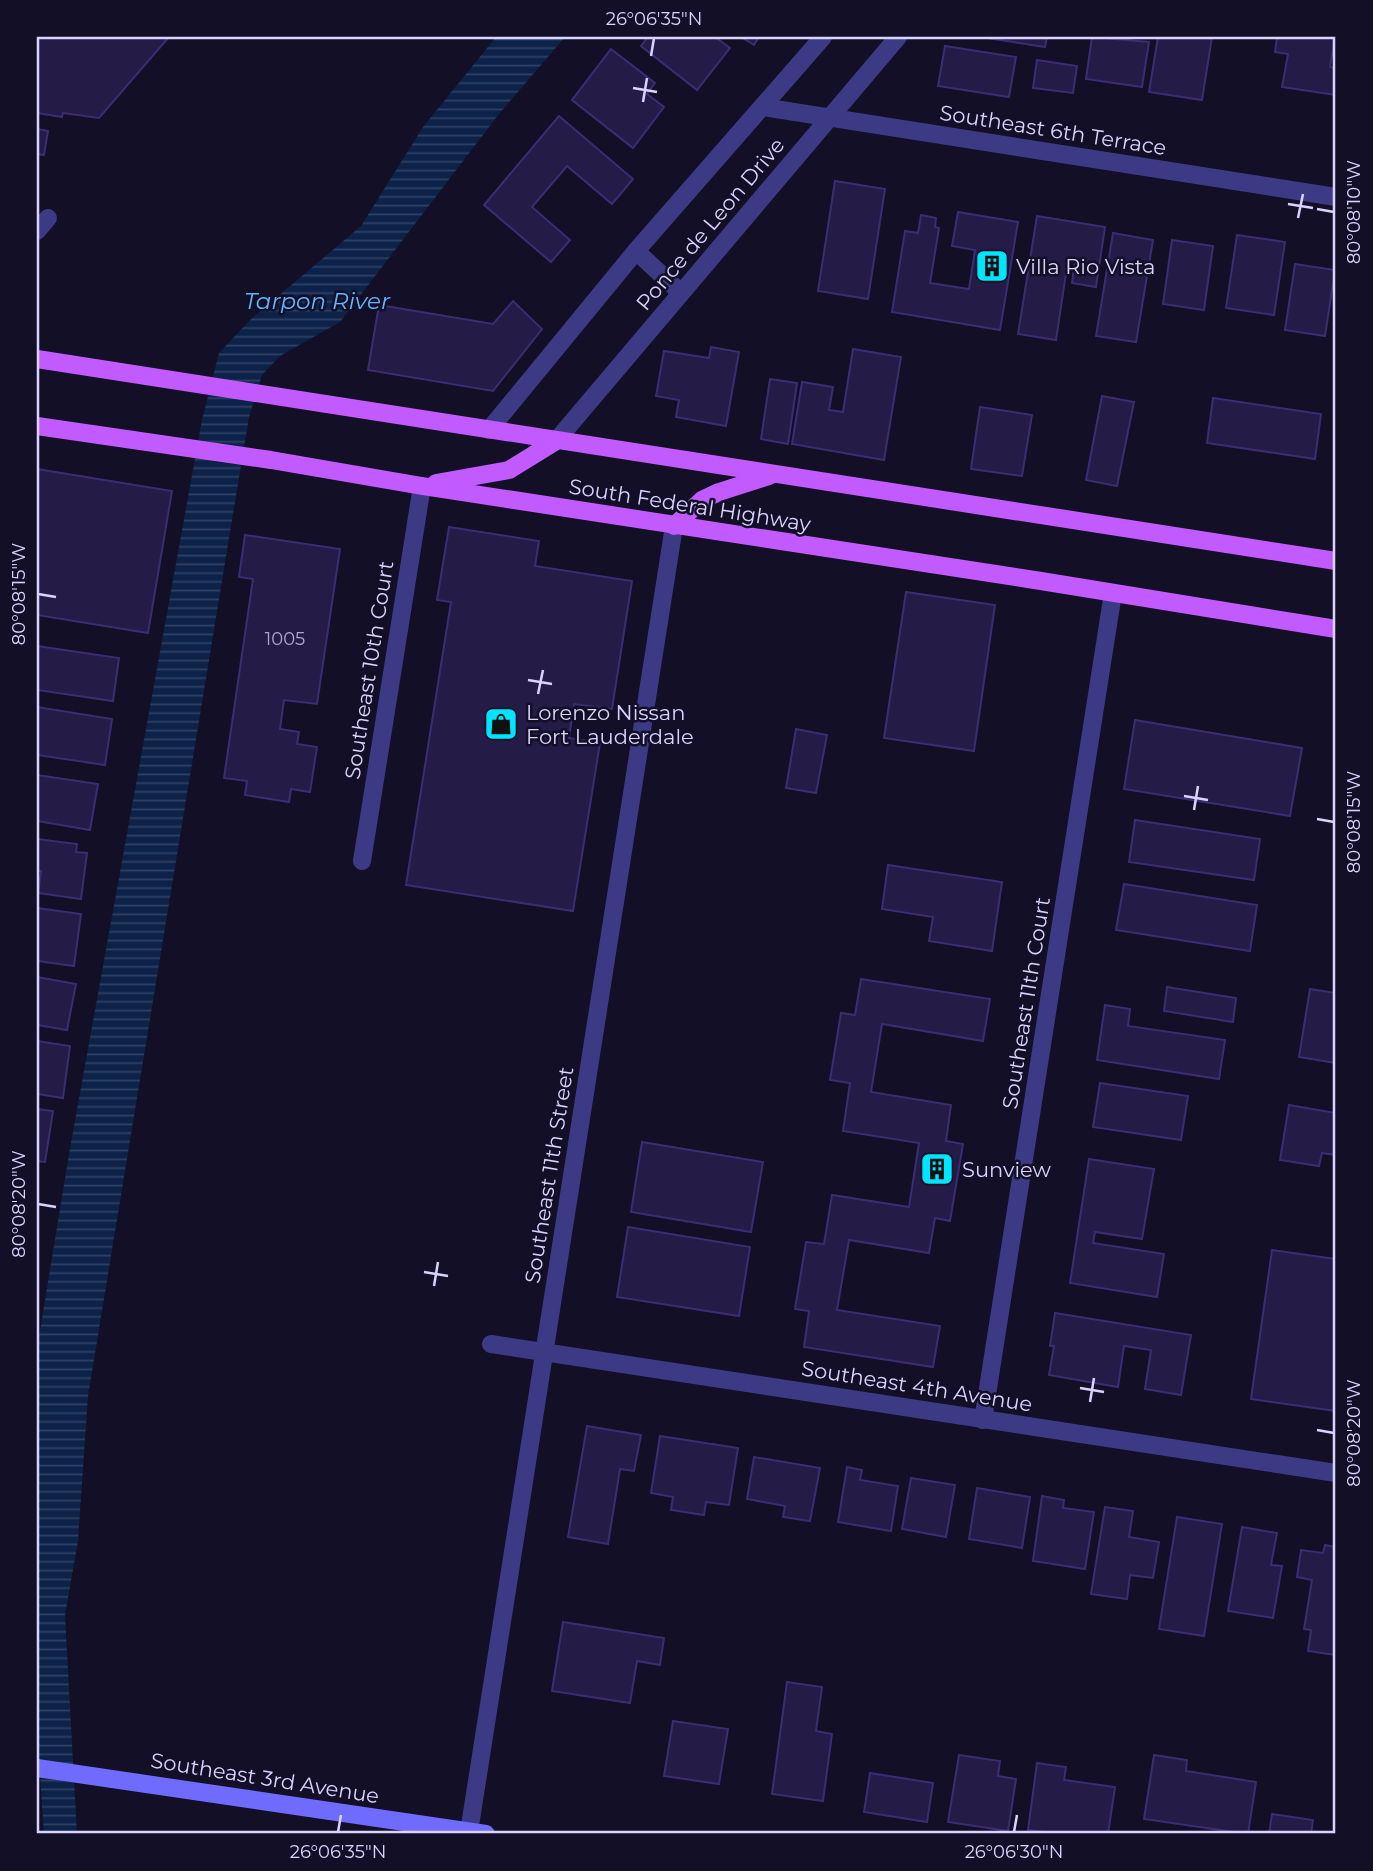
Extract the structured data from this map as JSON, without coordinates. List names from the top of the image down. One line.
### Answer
{"streets":{"main road":["South Federal Highway","Southeast 3rd Avenue"],"street":["Southeast 6th Terrace","Ponce de Leon Drive","Southeast 10th Court","Southeast 11th Court","Southeast 11th Street","Southeast 4th Avenue"]},"crossings":[["Southeast 6th Terrace","Ponce de Leon Drive"],["Ponce de Leon Drive","South Federal Highway"],["South Federal Highway","Southeast 10th Court"],["South Federal Highway","Southeast 11th Court"],["South Federal Highway","Southeast 11th Street"],["Southeast 11th Court","Southeast 4th Avenue"],["Southeast 11th Street","Southeast 4th Avenue"],["Southeast 11th Street","Southeast 3rd Avenue"]],"water":["Tarpon River"],"places":{"building":["Villa Rio Vista","Sunview"],"shop":["Lorenzo Nissan Fort Lauderdale"]},"house_numbers":["1005"],"coordinates":["26°06'35\"N","80°08'10\"W","80°08'15\"W","80°08'20\"W","26°06'30\"N"]}
